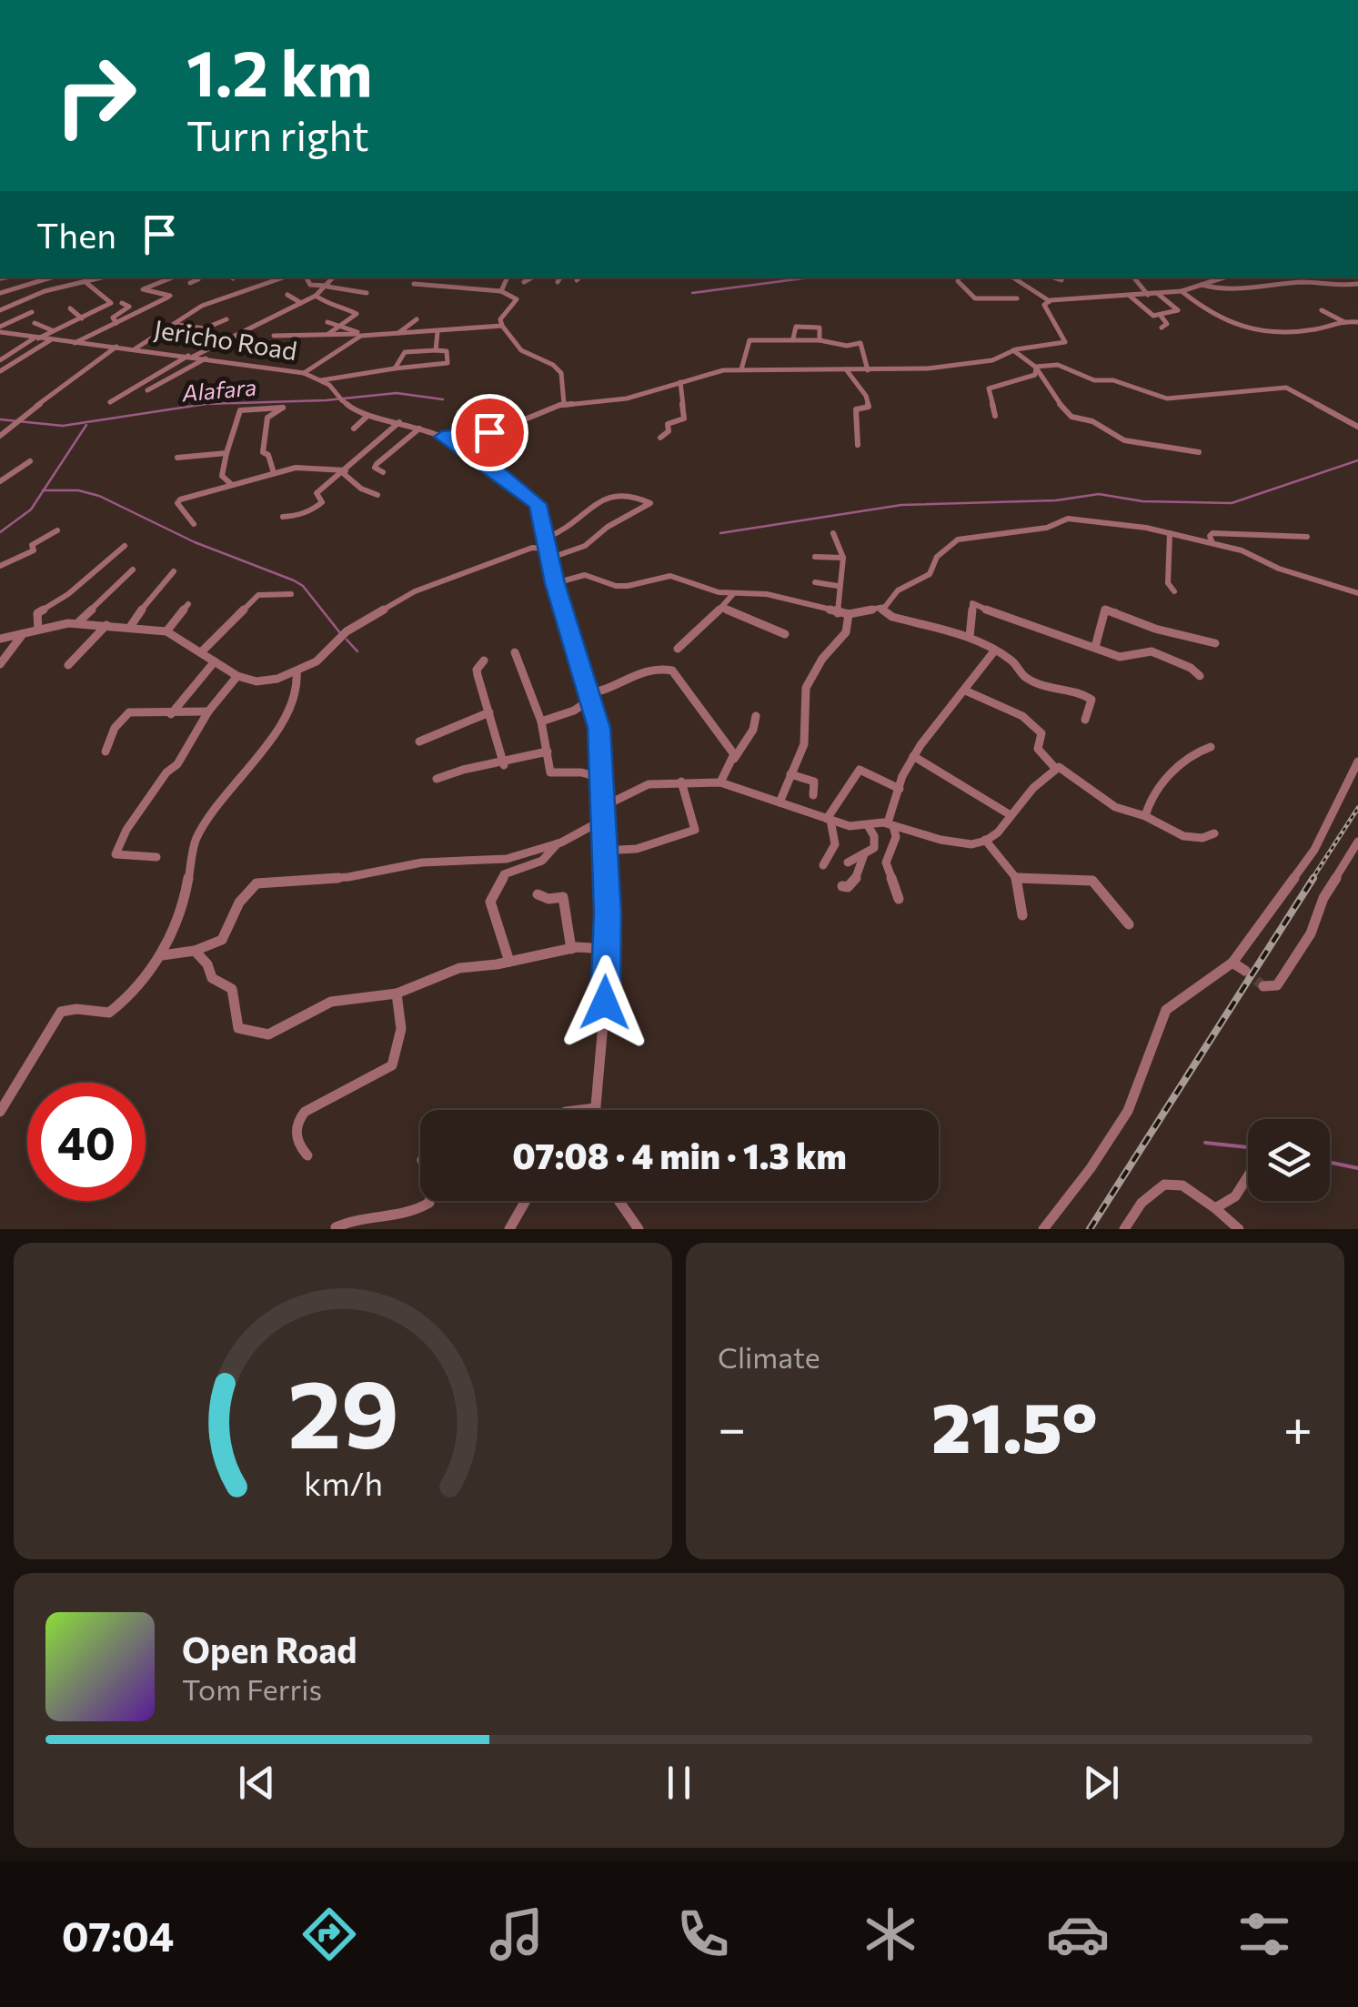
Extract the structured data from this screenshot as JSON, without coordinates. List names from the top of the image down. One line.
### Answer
{"streets":{"street":["Jericho Road"]},"water":["Alafara"],"page":{"turn":["1.2 km","Turn right"],"then":"Then","limit":"40","trip":"07:08 · 4 min · 1.3 km","tile":"Climate","heat":["−","21.5°","+"],"song":["Open Road","Tom Ferris"],"tabs":"07:04","gauge":["29","km/h"]}}
